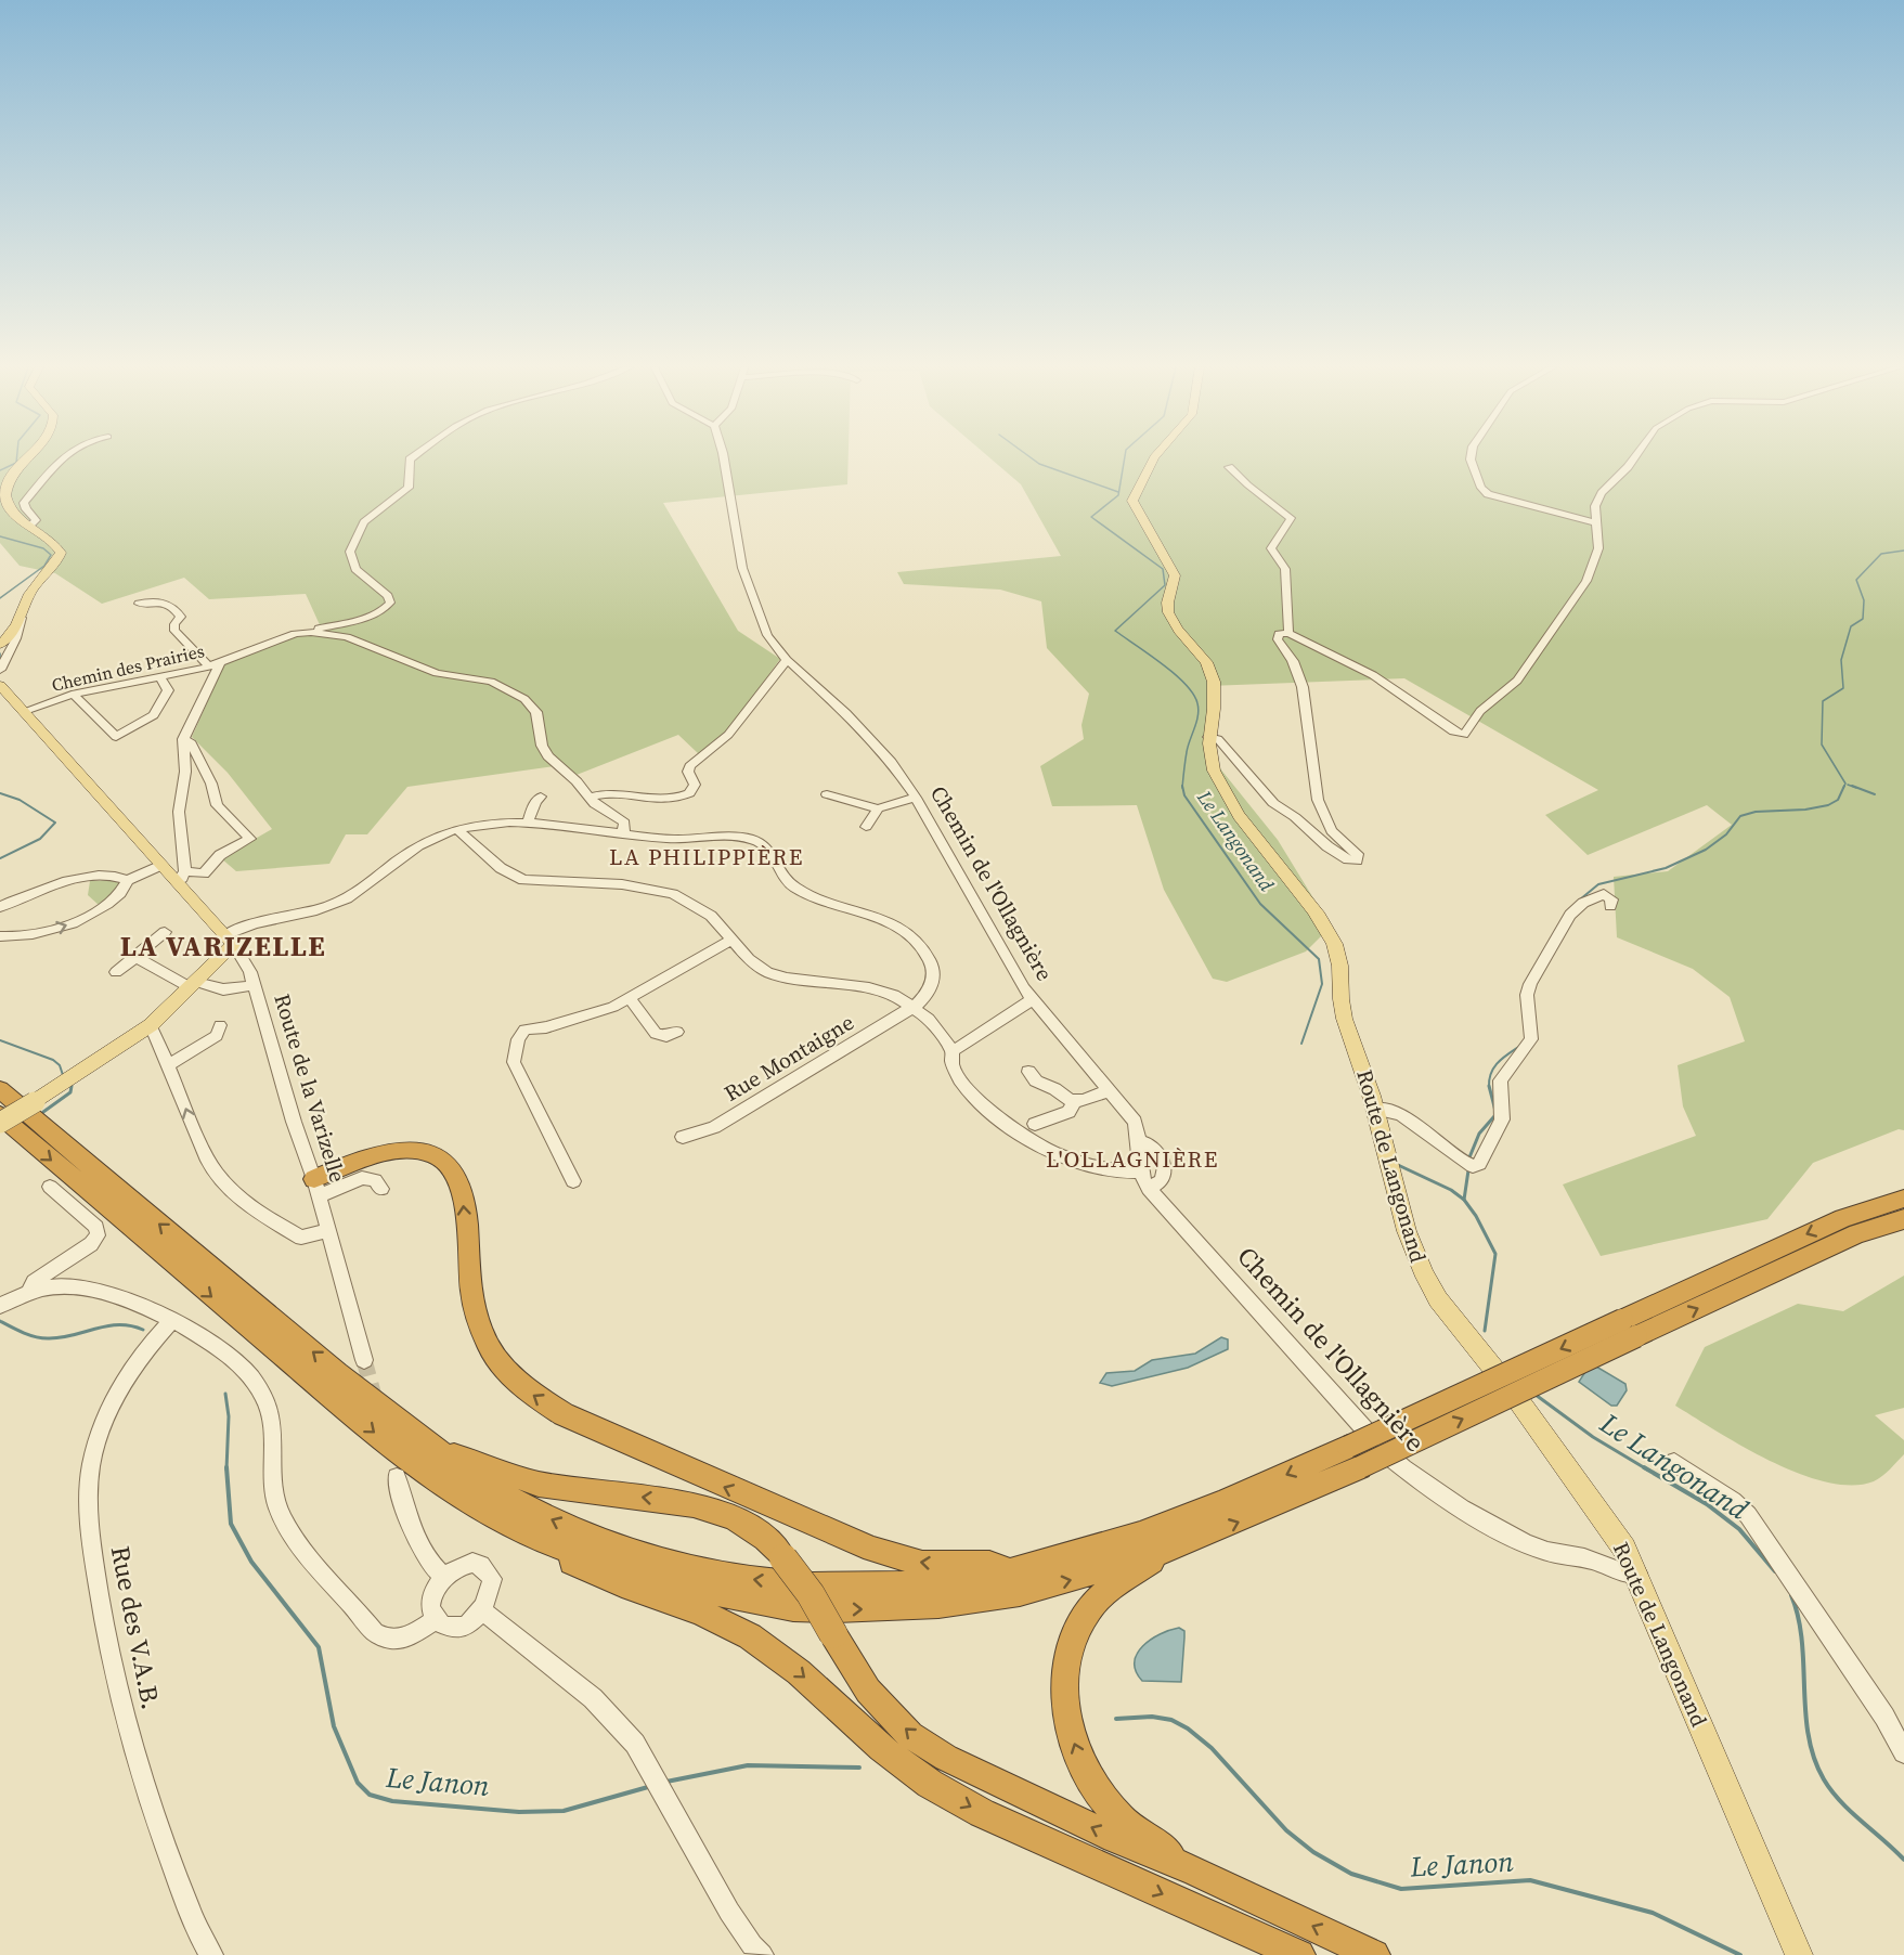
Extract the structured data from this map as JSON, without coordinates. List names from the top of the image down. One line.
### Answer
{"streets":{"main road":["Route de la Varizelle","Route de Langonand"],"street":["Chemin des Prairies","Chemin de l'Ollagnière","Rue Montaigne","Rue des V.A.B."]},"crossings":[["Chemin des Prairies","Route de la Varizelle"],["Chemin de l'Ollagnière","Route de Langonand"]],"districts":["LA PHILIPPIÈRE","LA VARIZELLE","L'OLLAGNIÈRE"],"water":["Le Langonand","Le Janon"]}
